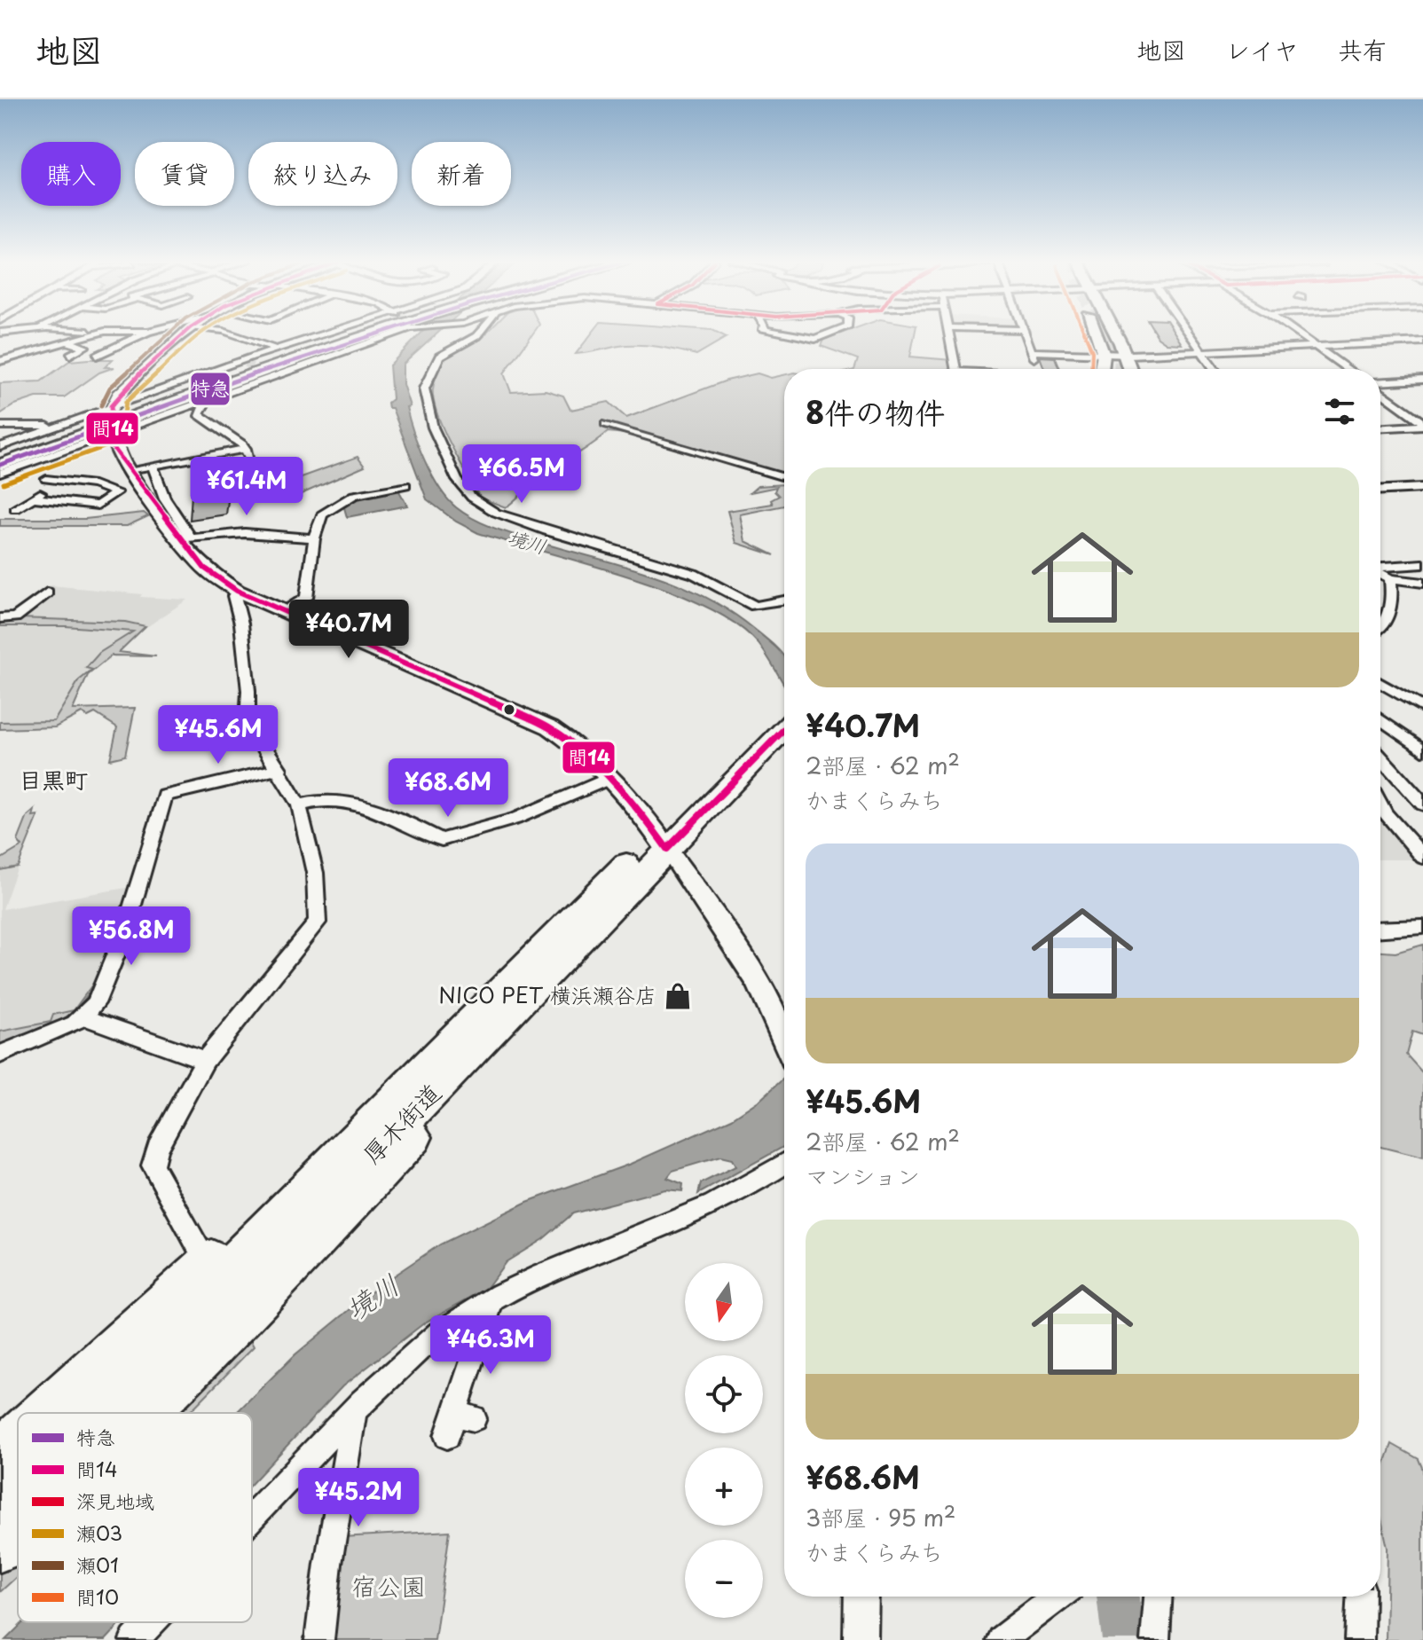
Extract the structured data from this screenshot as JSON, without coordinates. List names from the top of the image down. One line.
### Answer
{"streets":{"highway":["厚木街道"]},"districts":["目黒町"],"water":["境川"],"parks":["宿公園"],"places":{"shop":["NICO PET 横浜瀬谷店"]},"lines":["transit line 特急","transit line 間14","transit line 瀬03","transit line 瀬01","transit line 間10"],"legend":["特急","間14","深見地域","瀬03","瀬01","間10"],"north":"bottom","page":{"header":"地図","nav":["地図","レイヤ","共有"],"chip":["購入","賃貸","絞り込み","新着"],"heading":"8件の物件","price":["¥66.5M","¥61.4M","¥40.7M","¥45.6M","¥68.6M","¥56.8M","¥46.3M","¥45.2M"],"list":[{"name":"¥40.7M","note":"2部屋 · 62 m² · かまくらみち"},{"name":"¥45.6M","note":"2部屋 · 62 m² · マンション"},{"name":"¥68.6M","note":"3部屋 · 95 m² · かまくらみち"}],"map_buttons":["+","−"]}}
